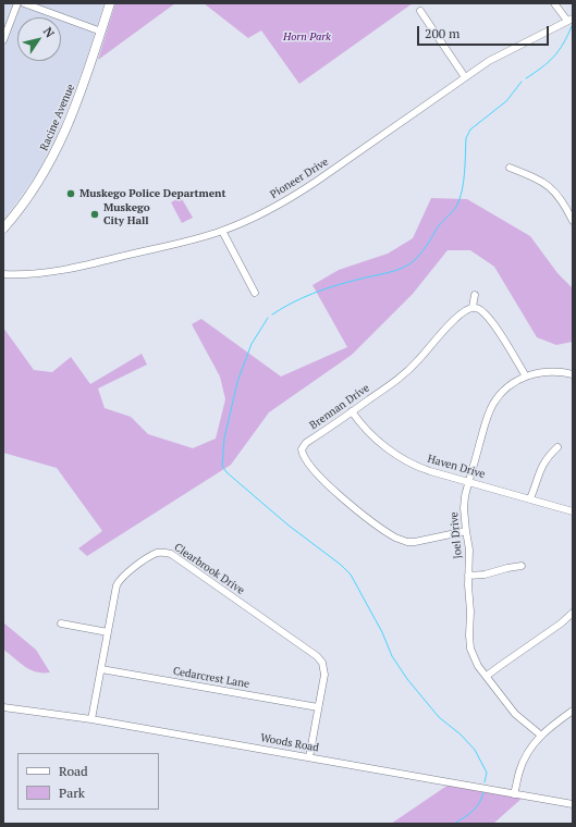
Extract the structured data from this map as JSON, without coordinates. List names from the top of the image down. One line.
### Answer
{"streets":{"main road":["Racine Avenue"],"street":["Pioneer Drive","Brennan Drive","Haven Drive","Joel Drive","Clearbrook Drive","Cedarcrest Lane","Woods Road"]},"crossings":[["Brennan Drive","Haven Drive"],["Brennan Drive","Joel Drive"],["Haven Drive","Joel Drive"],["Clearbrook Drive","Cedarcrest Lane"],["Clearbrook Drive","Woods Road"]],"parks":["Horn Park"],"places":["Muskego Police Department","Muskego City Hall"],"legend":["Road","Park"],"scale_bar":"200 m","north":"top right"}
